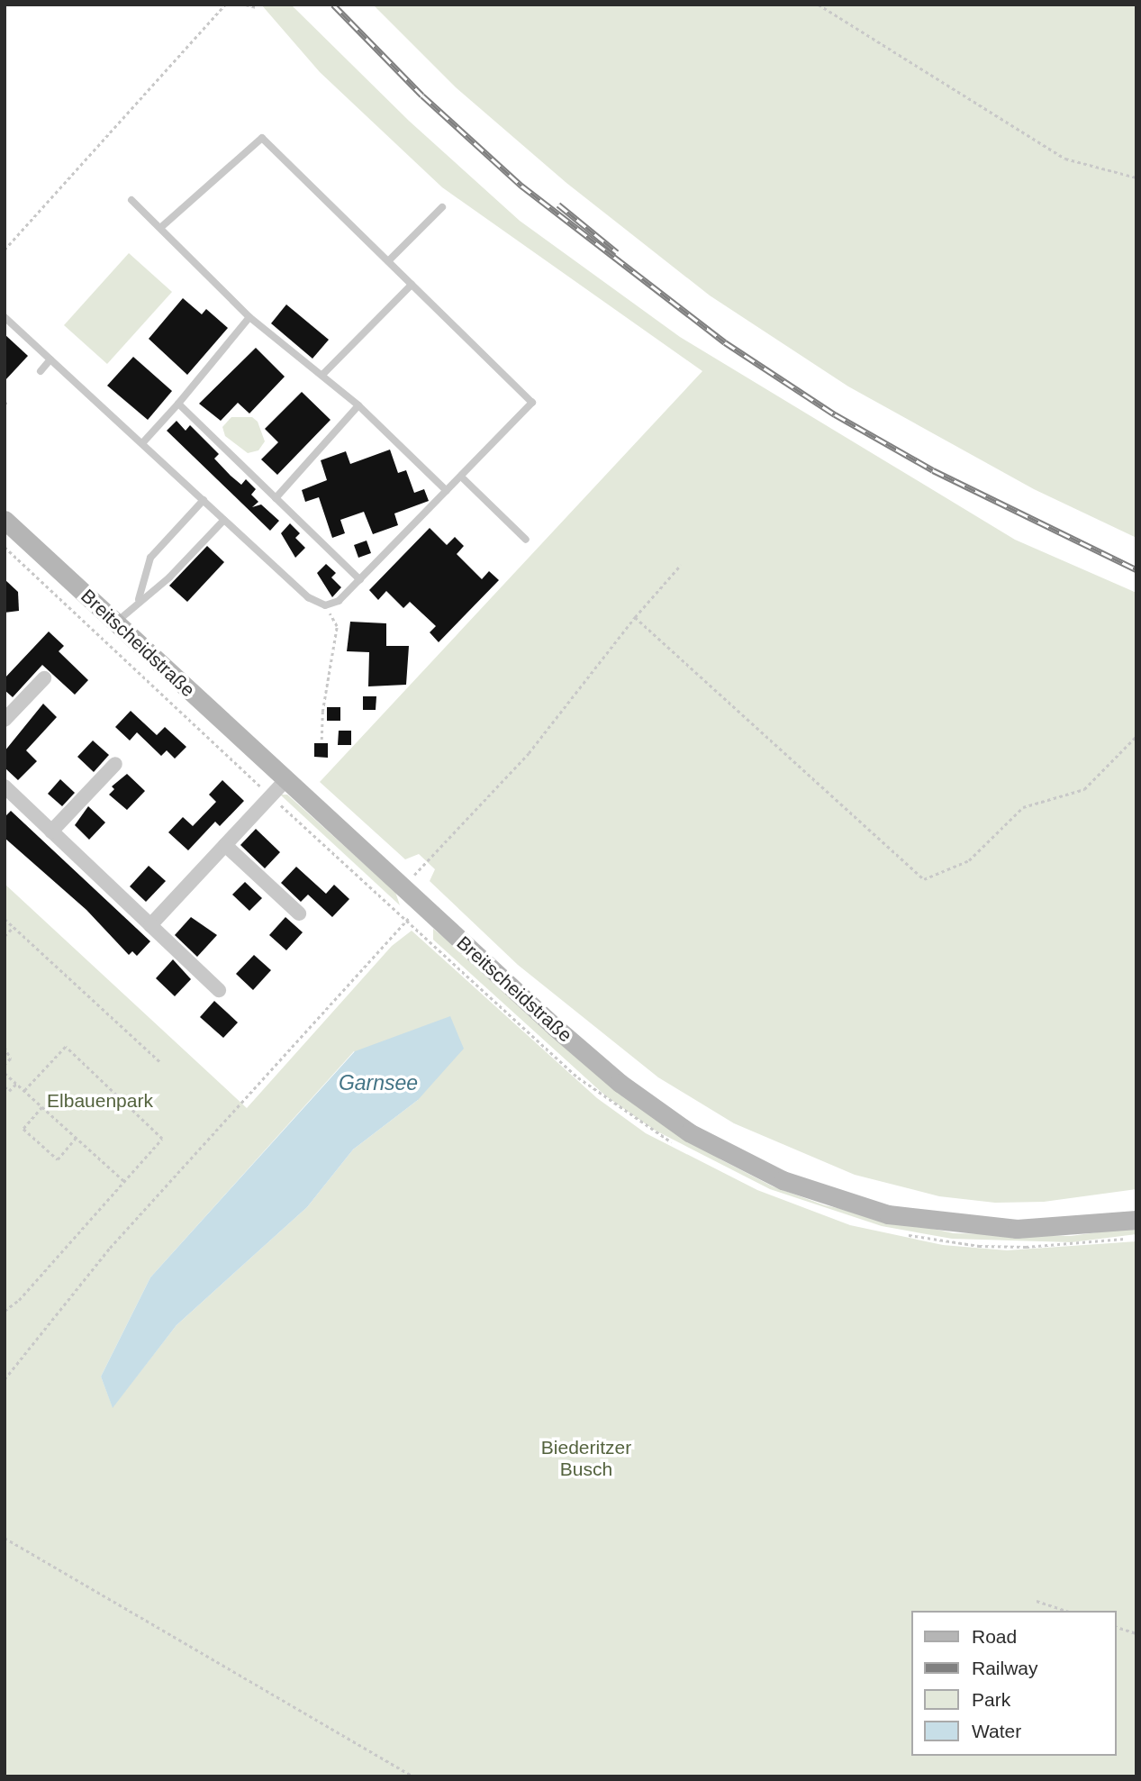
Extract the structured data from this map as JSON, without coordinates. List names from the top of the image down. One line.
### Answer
{"streets":{"street":["Breitscheidstraße"]},"water":["Garnsee"],"parks":["Elbauenpark","Biederitzer Busch"],"legend":["Road","Railway","Park","Water"]}
